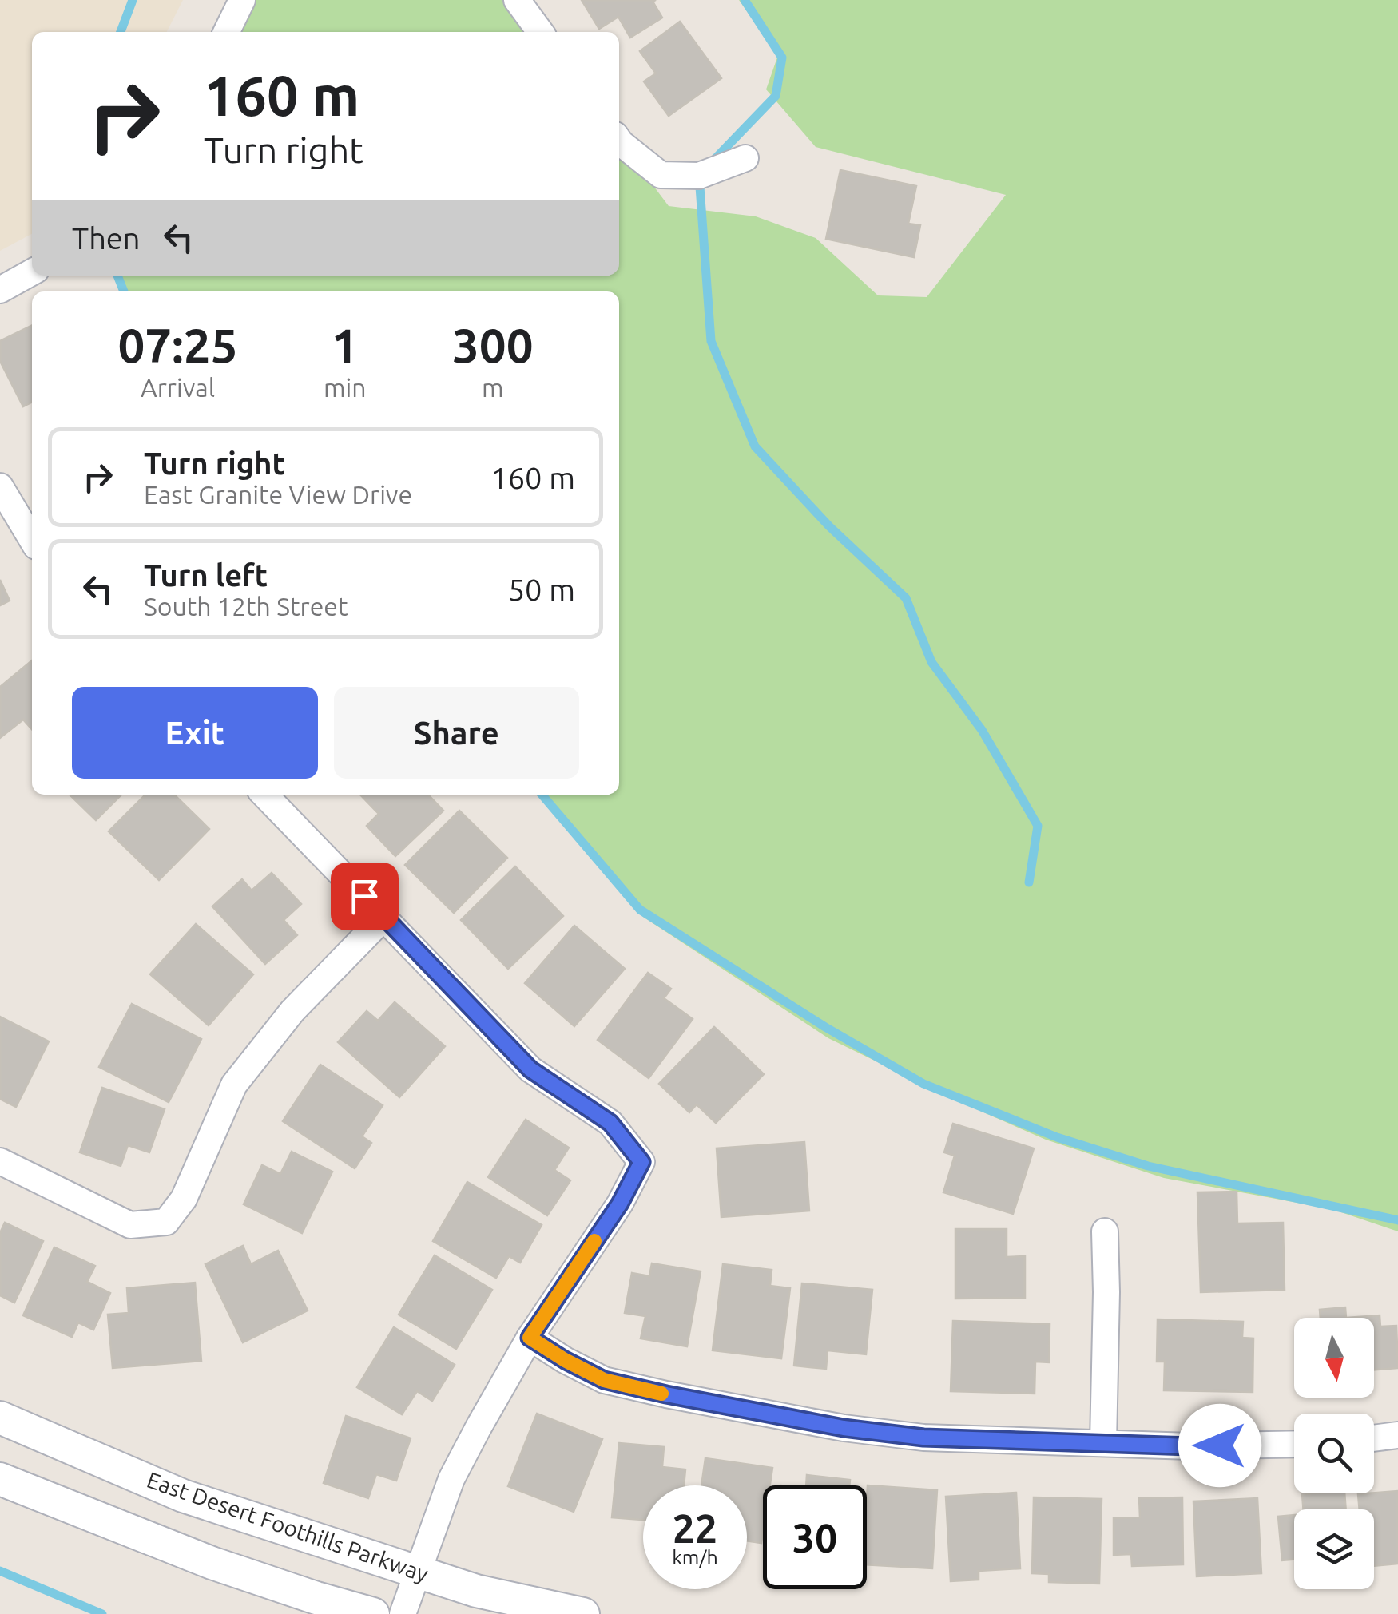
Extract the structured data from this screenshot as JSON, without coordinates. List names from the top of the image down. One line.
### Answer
{"streets":{"street":["East Desert Foothills Parkway"]},"north":"bottom","page":{"turn":["160 m","Turn right"],"then":"Then","eta":["07:25","Arrival","1","min","300","m"],"list":[{"name":"Turn right","note":"East Granite View Drive","value":"160 m"},{"name":"Turn left","note":"South 12th Street","value":"50 m"}],"buttons":["Exit","Share"],"speed":"22 km/h","limit":"30"}}
